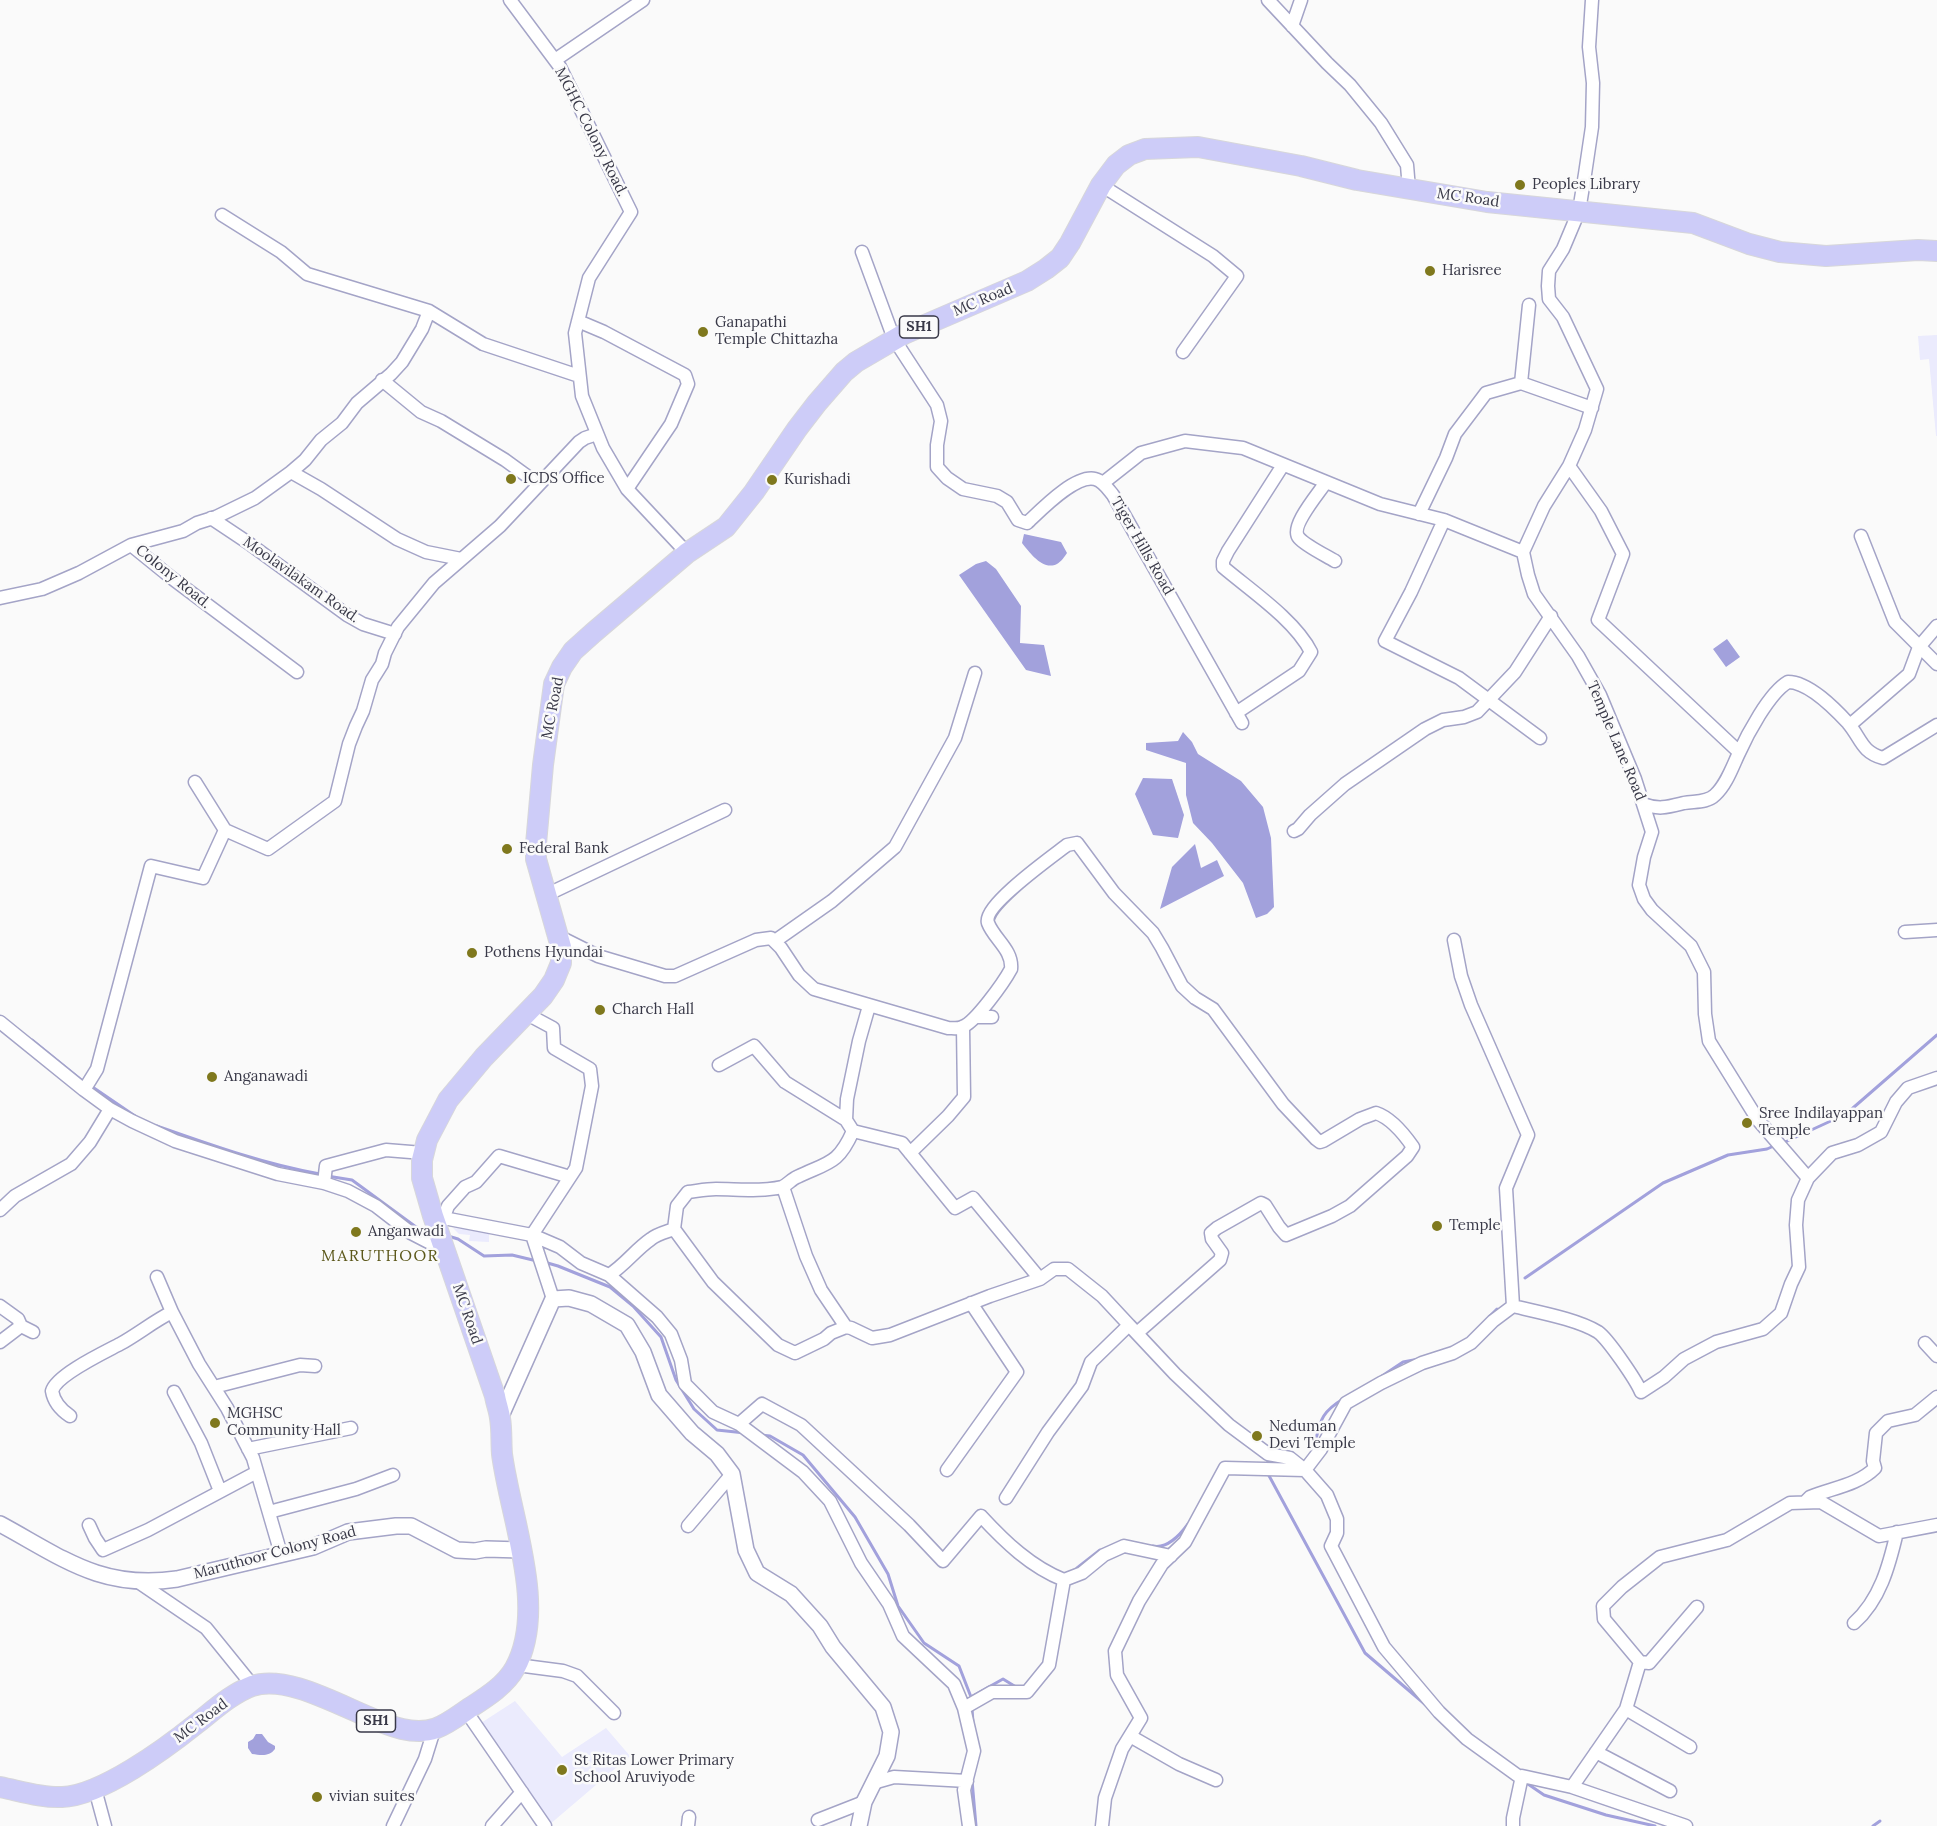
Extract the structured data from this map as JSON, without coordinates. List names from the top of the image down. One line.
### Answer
{"streets":{"main road":["MC Road","SH1"],"street":["MGHC Colony Road.","Tiger Hills Road","Colony Road.","Moolavilakam Road.","Temple Lane Road","Maruthoor Colony Road"]},"crossings":[["MGHC Colony Road.","MC Road"],["MC Road","Tiger Hills Road"],["MC Road","Maruthoor Colony Road"],["Colony Road.","Moolavilakam Road."]],"districts":["MARUTHOOR"],"places":["Peoples Library","Harisree","Ganapathi Temple Chittazha","ICDS Office","Kurishadi","Federal Bank","Pothens Hyundai","Charch Hall","Anganawadi","Sree Indilayappan Temple","Temple","Anganwadi","MGHSC Community Hall","Neduman Devi Temple","St Ritas Lower Primary School Aruviyode","vivian suites"]}
